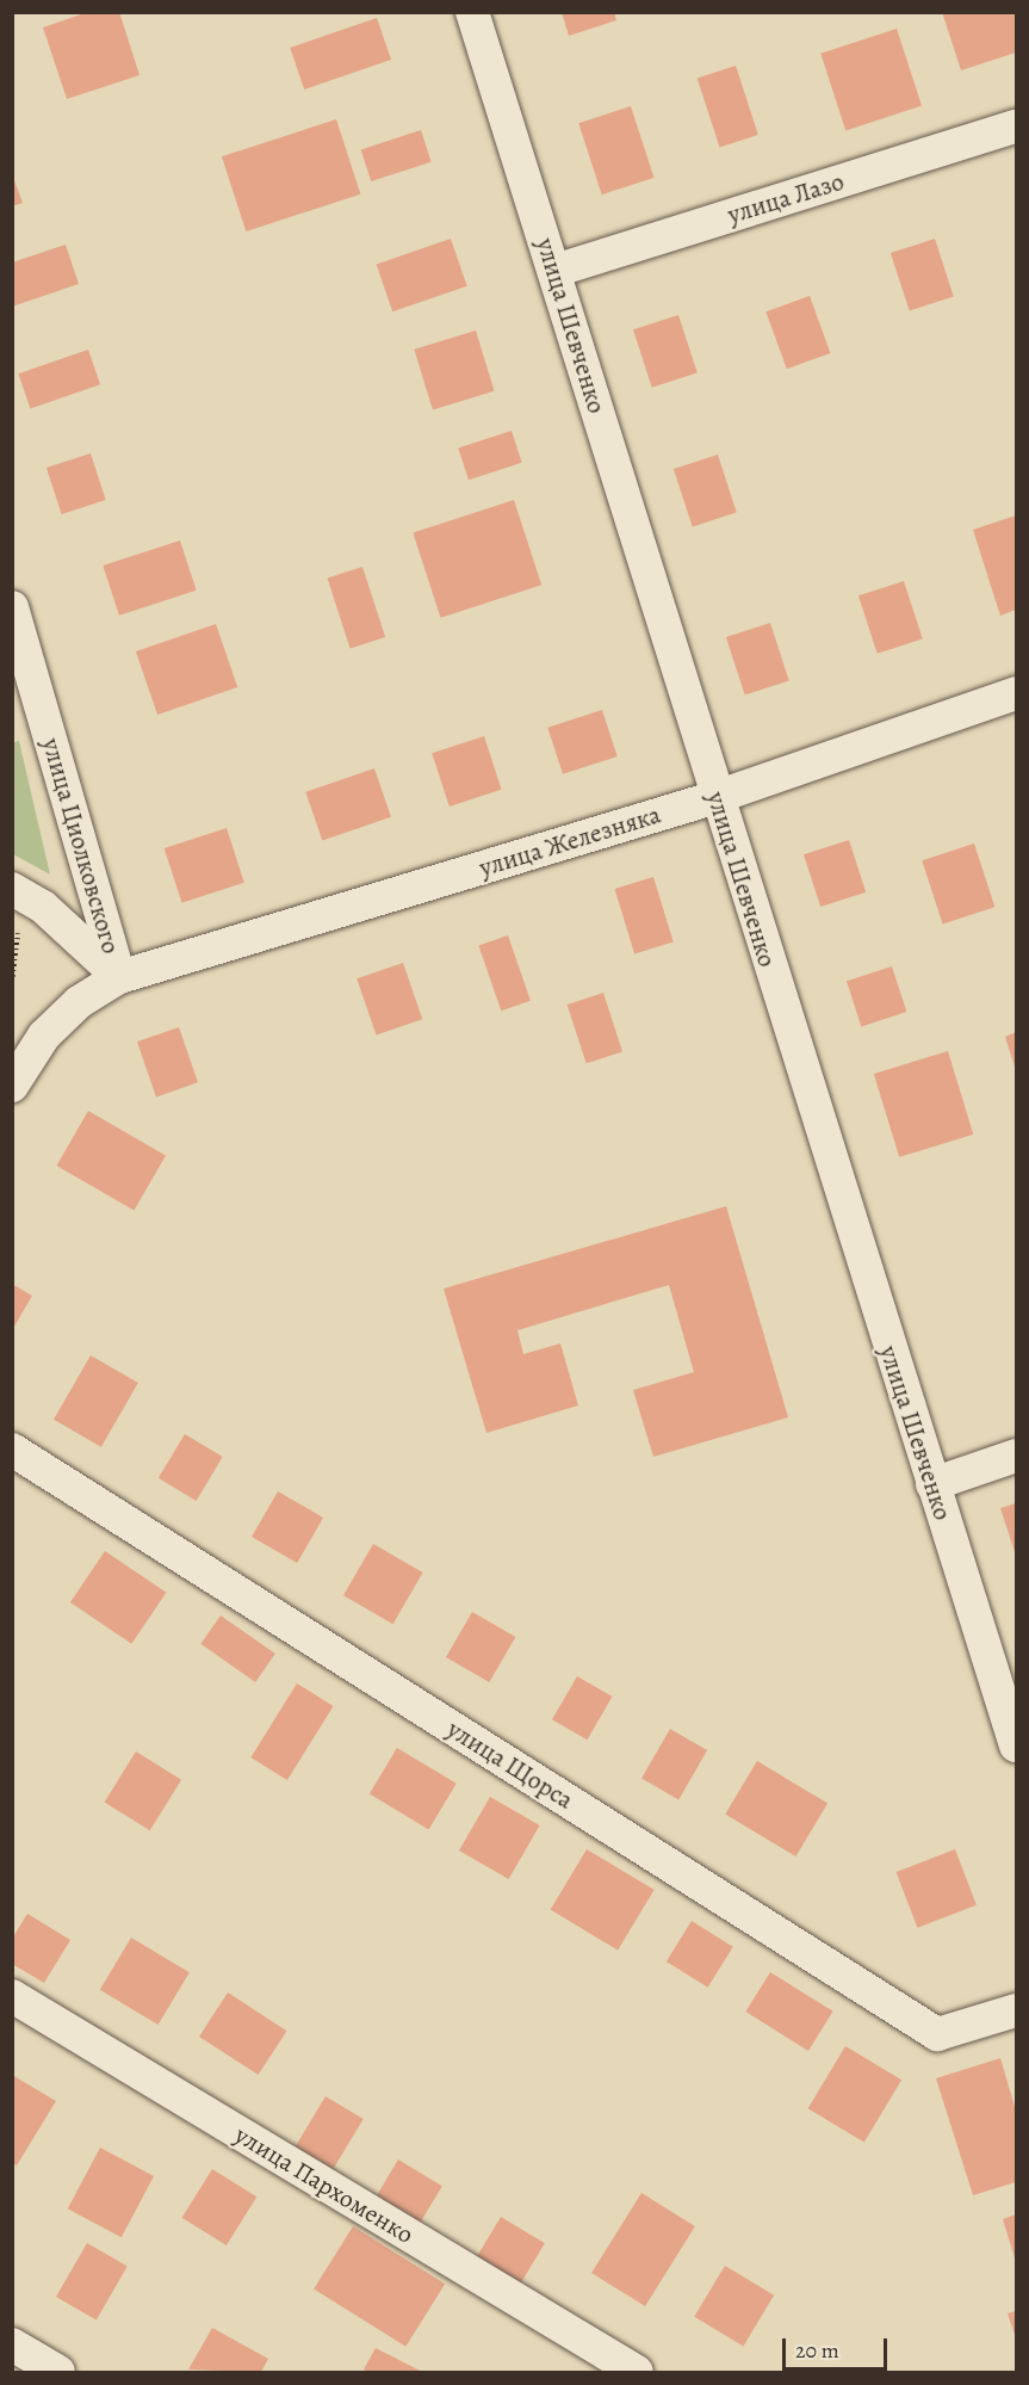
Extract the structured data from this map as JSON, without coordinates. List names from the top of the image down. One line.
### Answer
{"streets":{"street":["улица Лазо","улица Шевченко","улица Железняка","улица Циолковского","улица Щорса","улица Пархоменко"]},"crossings":[["улица Лазо","улица Шевченко"],["улица Шевченко","улица Железняка"],["улица Железняка","улица Циолковского"]],"scale_bar":"20 m"}
